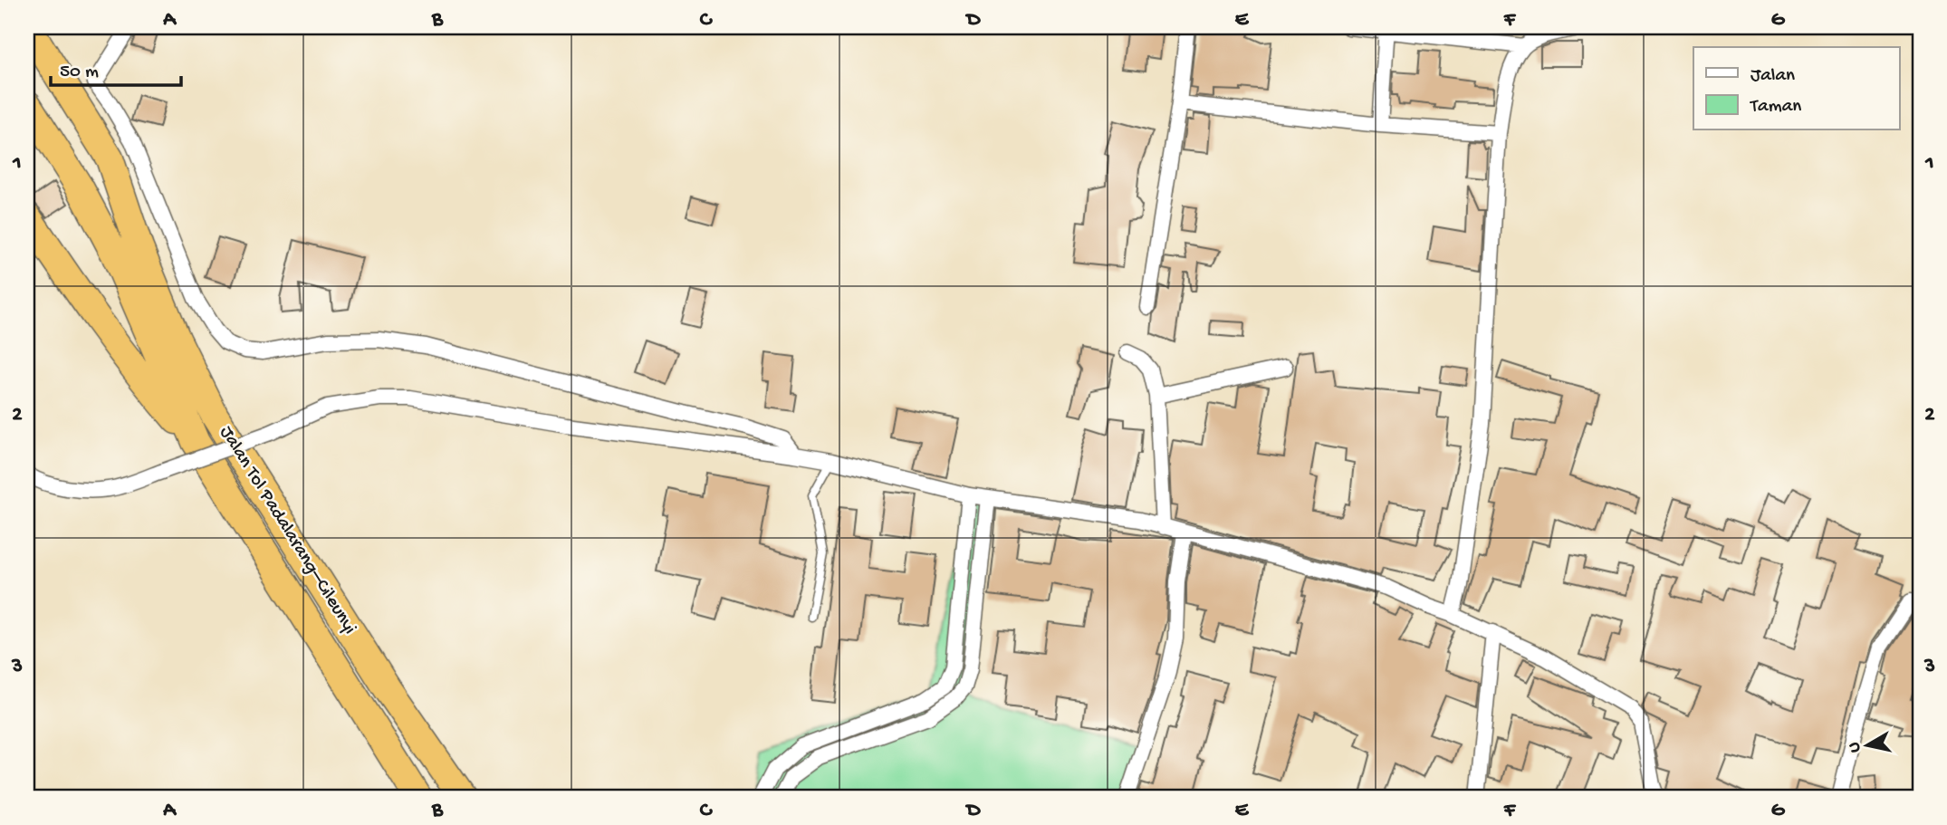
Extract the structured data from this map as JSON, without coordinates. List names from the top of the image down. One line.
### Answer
{"streets":{"highway":["Jalan Tol Padalarang–Cileunyi"]},"legend":["Jalan","Taman"],"scale_bar":"50 m","north":"left","grid":{"columns":["A","B","C","D","E","F","G"],"rows":["1","2","3"]}}
